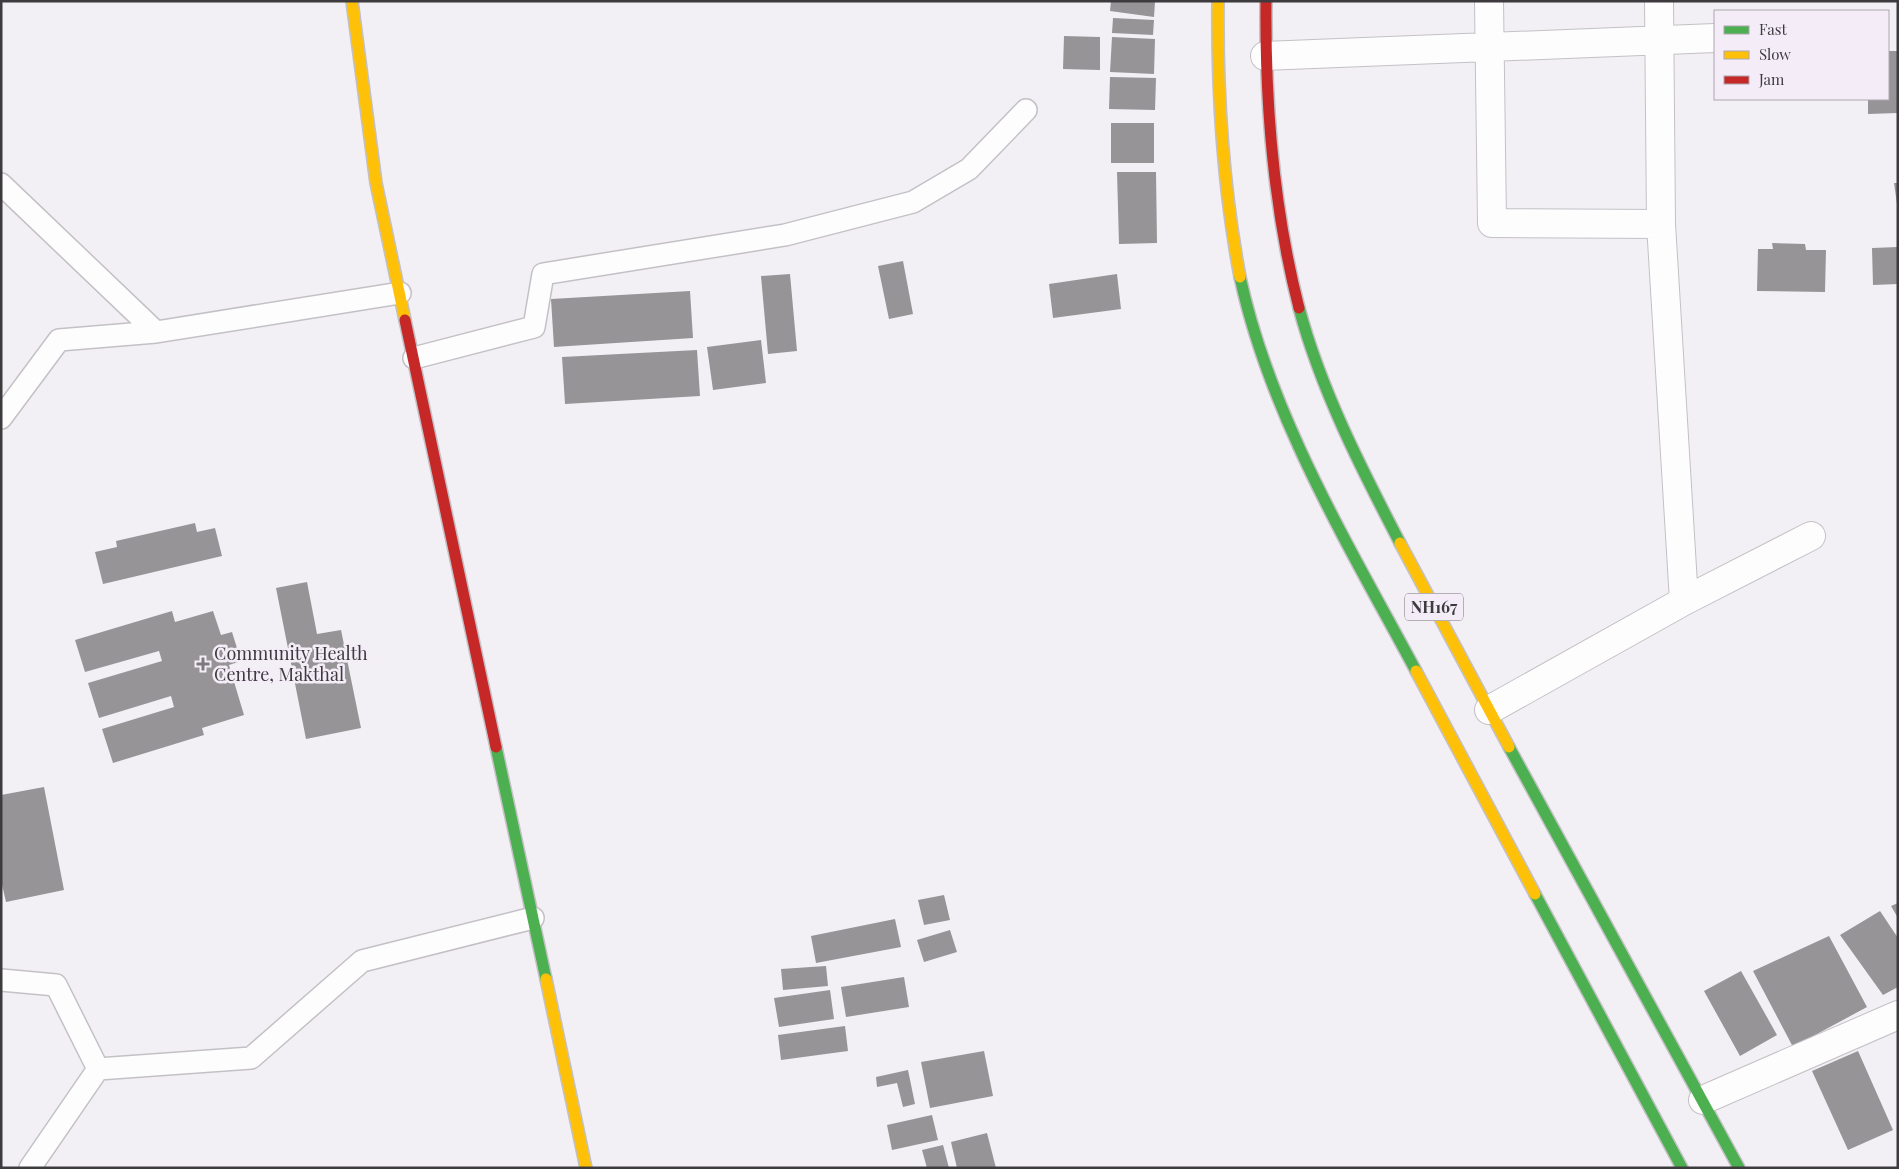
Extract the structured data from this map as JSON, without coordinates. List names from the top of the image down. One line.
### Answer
{"streets":{"main road":["NH167"]},"places":{"health":["Community Health Centre, Makthal"]},"legend":["Fast","Slow","Jam"]}
